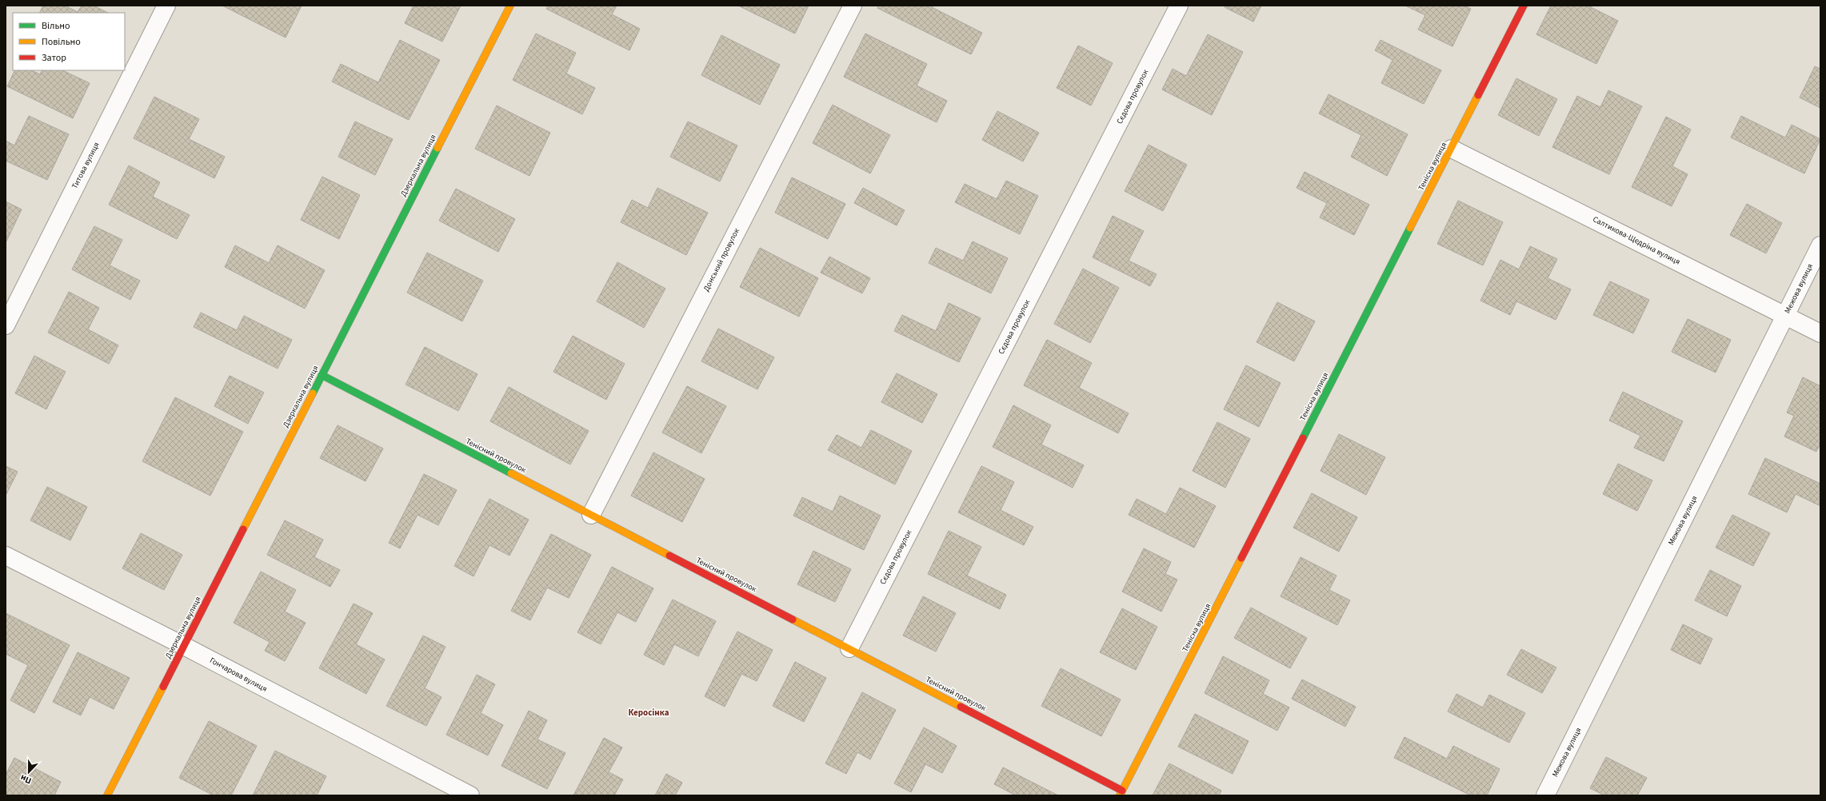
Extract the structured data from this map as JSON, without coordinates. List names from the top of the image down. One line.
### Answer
{"streets":{"street":["Сєдова провулок","Титова вулиця","Дзеркальна вулиця","Тенісна вулиця","Салтикова-Щедріна вулиця","Донський провулок","Межова вулиця","Тенісний провулок","Гончарова вулиця"]},"crossings":[["Сєдова провулок","Тенісний провулок"],["Дзеркальна вулиця","Тенісний провулок"],["Дзеркальна вулиця","Гончарова вулиця"],["Тенісна вулиця","Салтикова-Щедріна вулиця"],["Тенісна вулиця","Тенісний провулок"],["Салтикова-Щедріна вулиця","Межова вулиця"],["Донський провулок","Тенісний провулок"]],"districts":["Керосінка"],"legend":["Вільно","Повільно","Затор"],"north":"bottom"}
